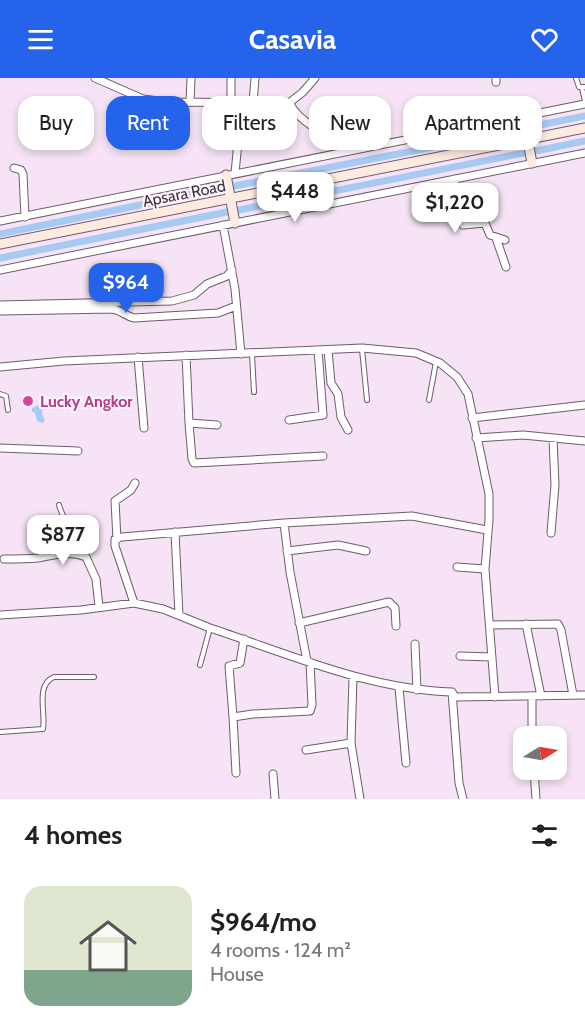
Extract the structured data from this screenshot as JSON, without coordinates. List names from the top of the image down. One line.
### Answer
{"streets":{"main road":["Apsara Road"]},"places":["Lucky Angkor"],"north":"right","page":{"header":"Casavia","chip":["Buy","Rent","Filters","New","Apartment"],"price":["$448","$1,220","$964","$877"],"heading":"4 homes","list":[{"name":"$964/mo","note":"4 rooms · 124 m² · House"}]}}
